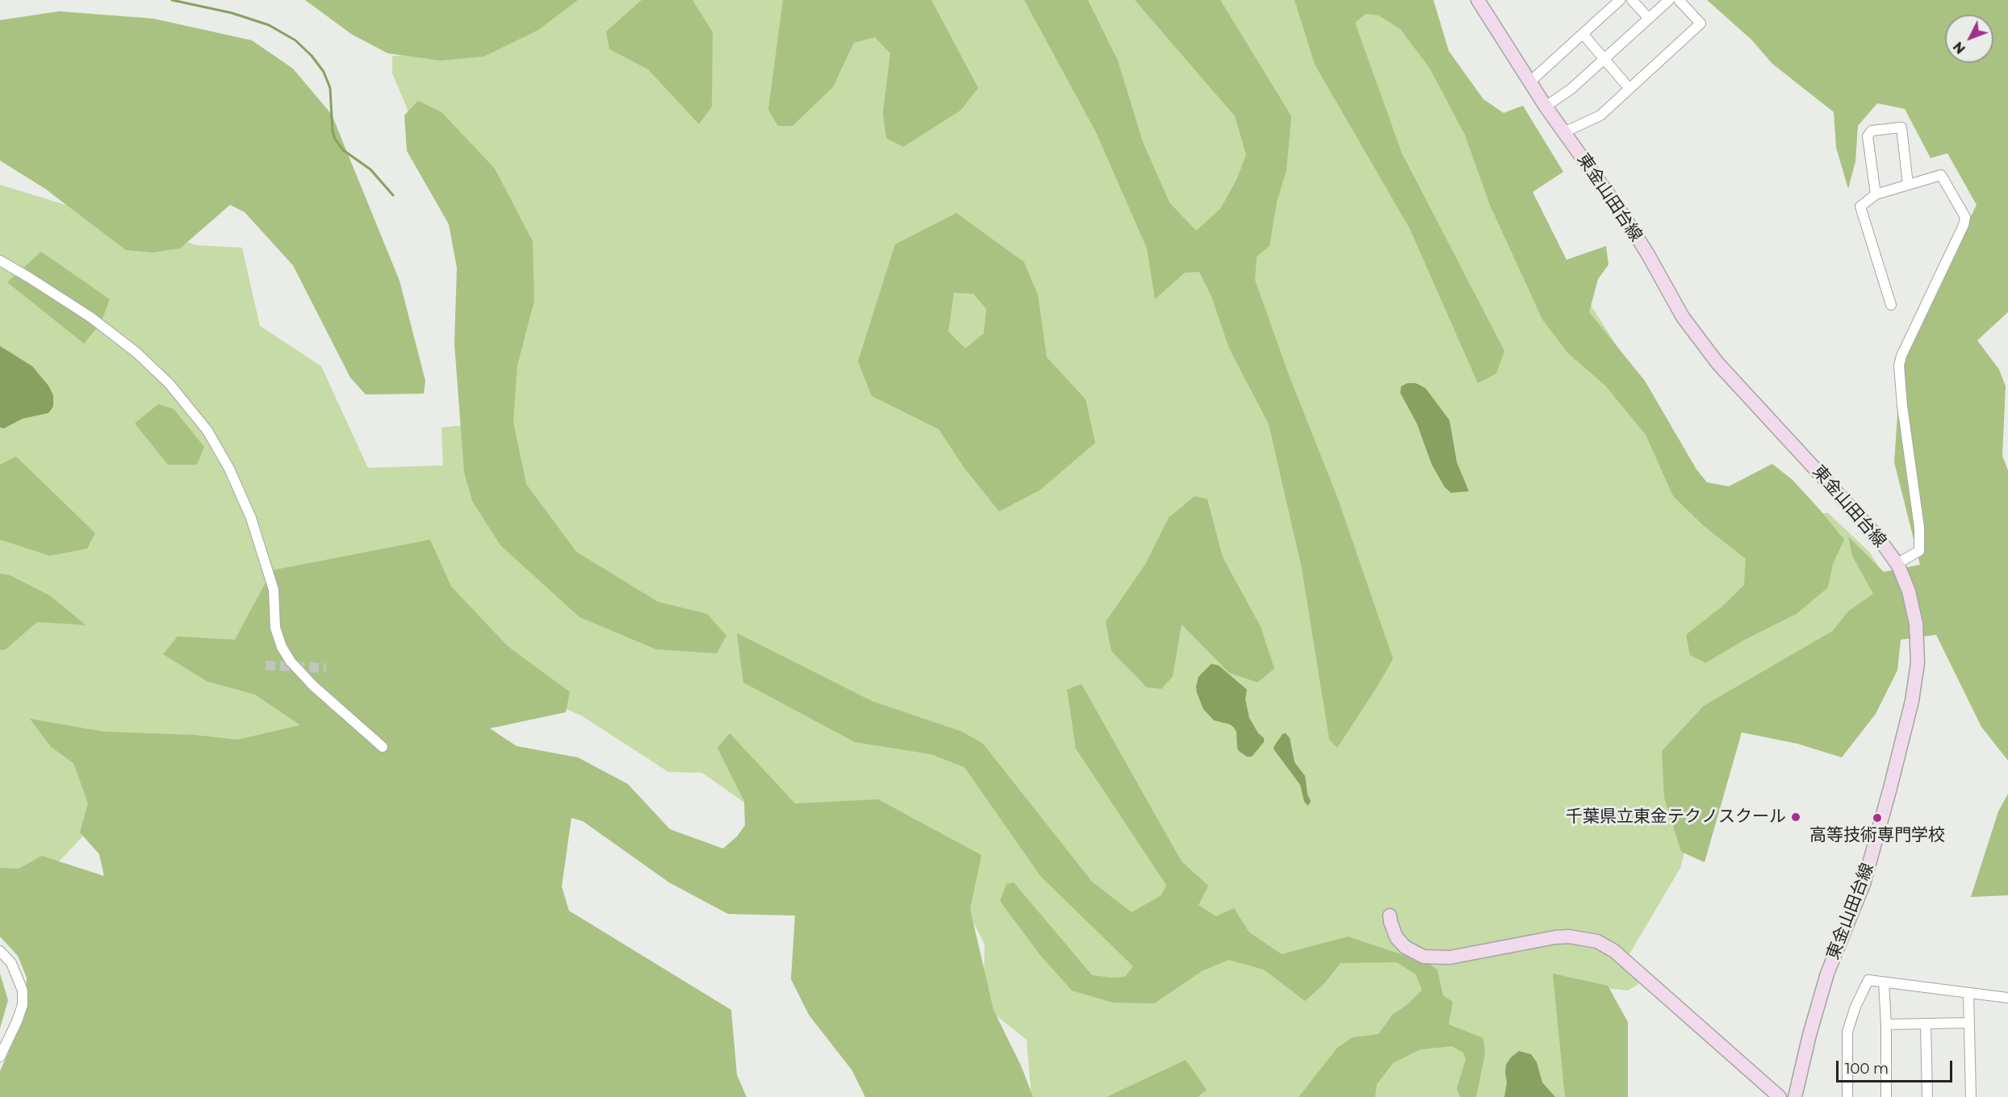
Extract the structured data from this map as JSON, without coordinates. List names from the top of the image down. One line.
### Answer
{"streets":{"main road":["東金山田台線"]},"places":["千葉県立東金テクノスクール","高等技術専門学校"],"scale_bar":"100 m","north":"bottom left"}
